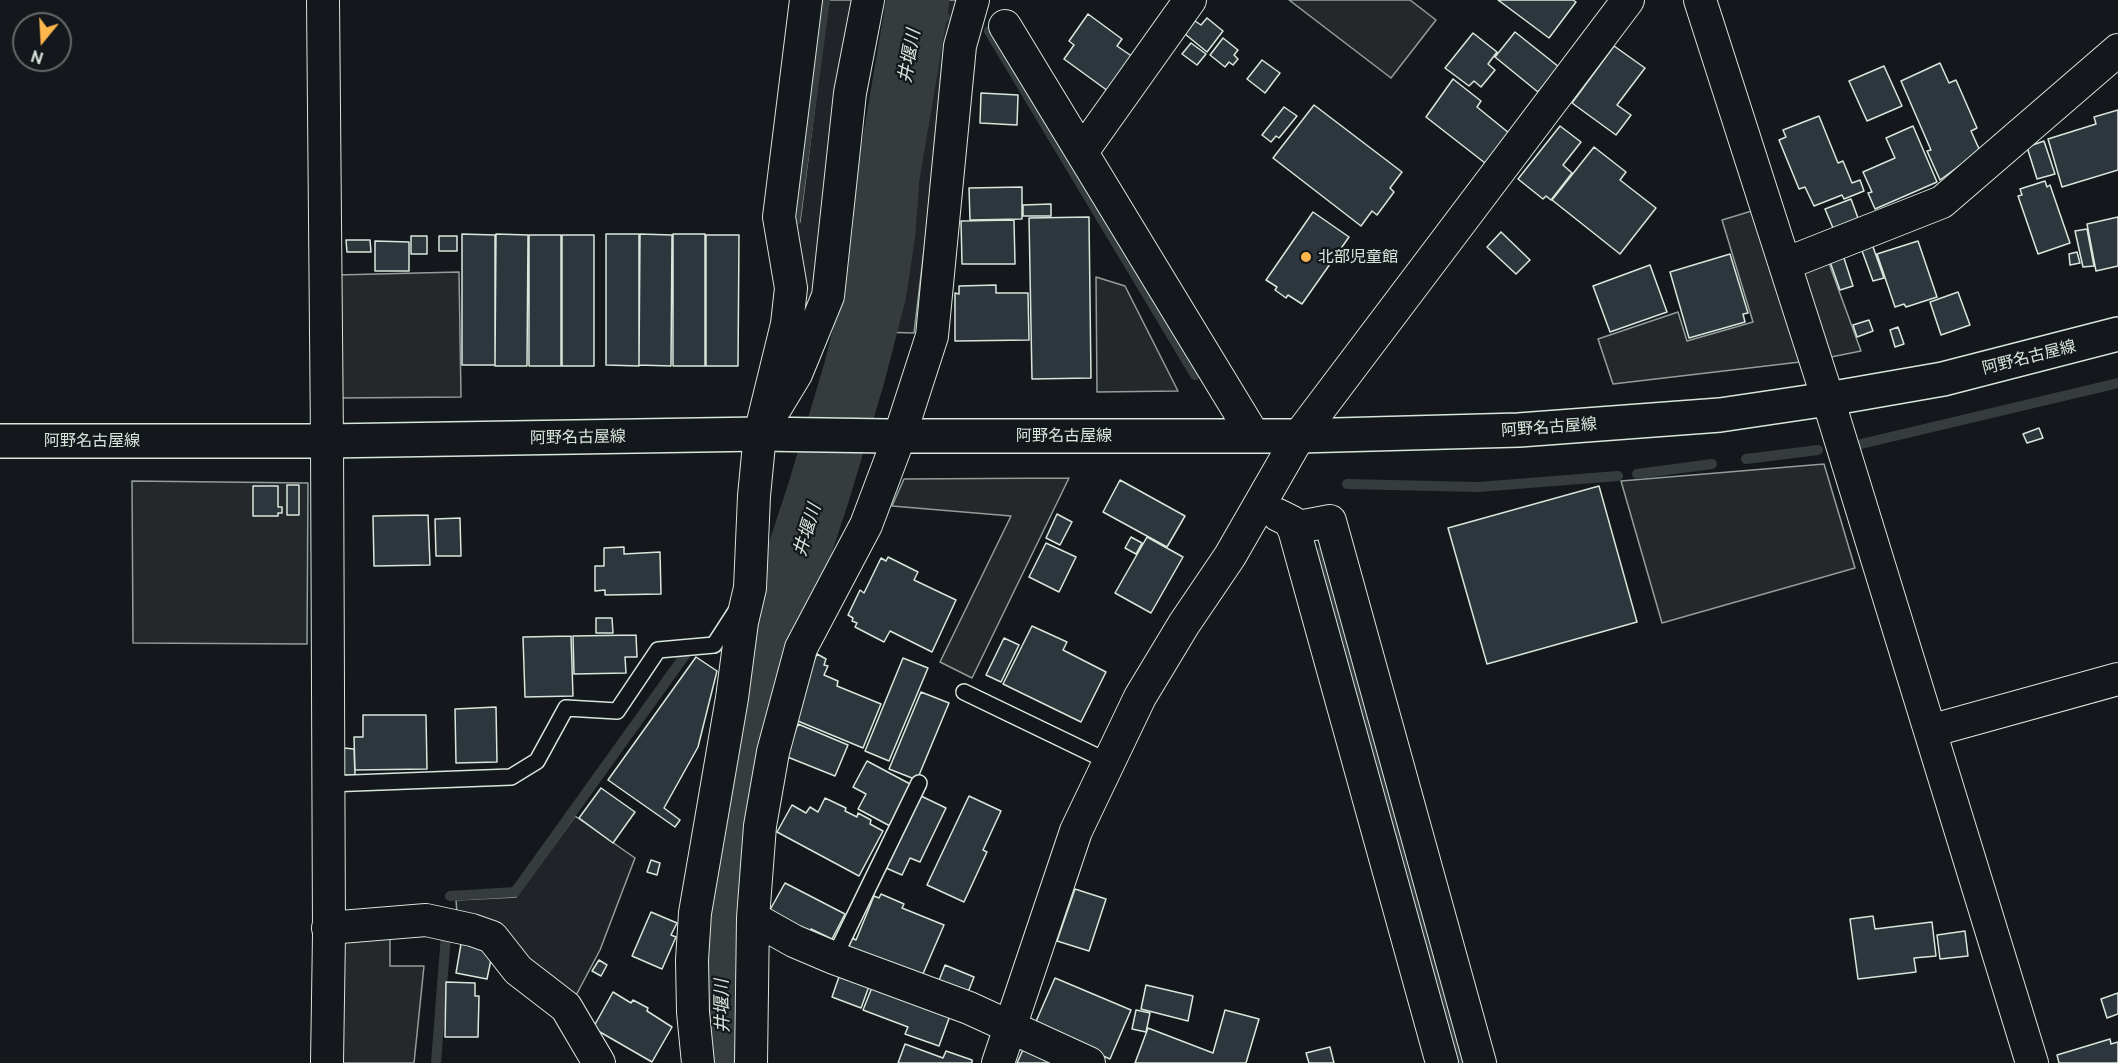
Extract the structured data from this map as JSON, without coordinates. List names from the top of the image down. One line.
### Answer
{"streets":{"main road":["阿野名古屋線"]},"water":["井堰川"],"places":["北部児童館"],"north":"bottom"}
